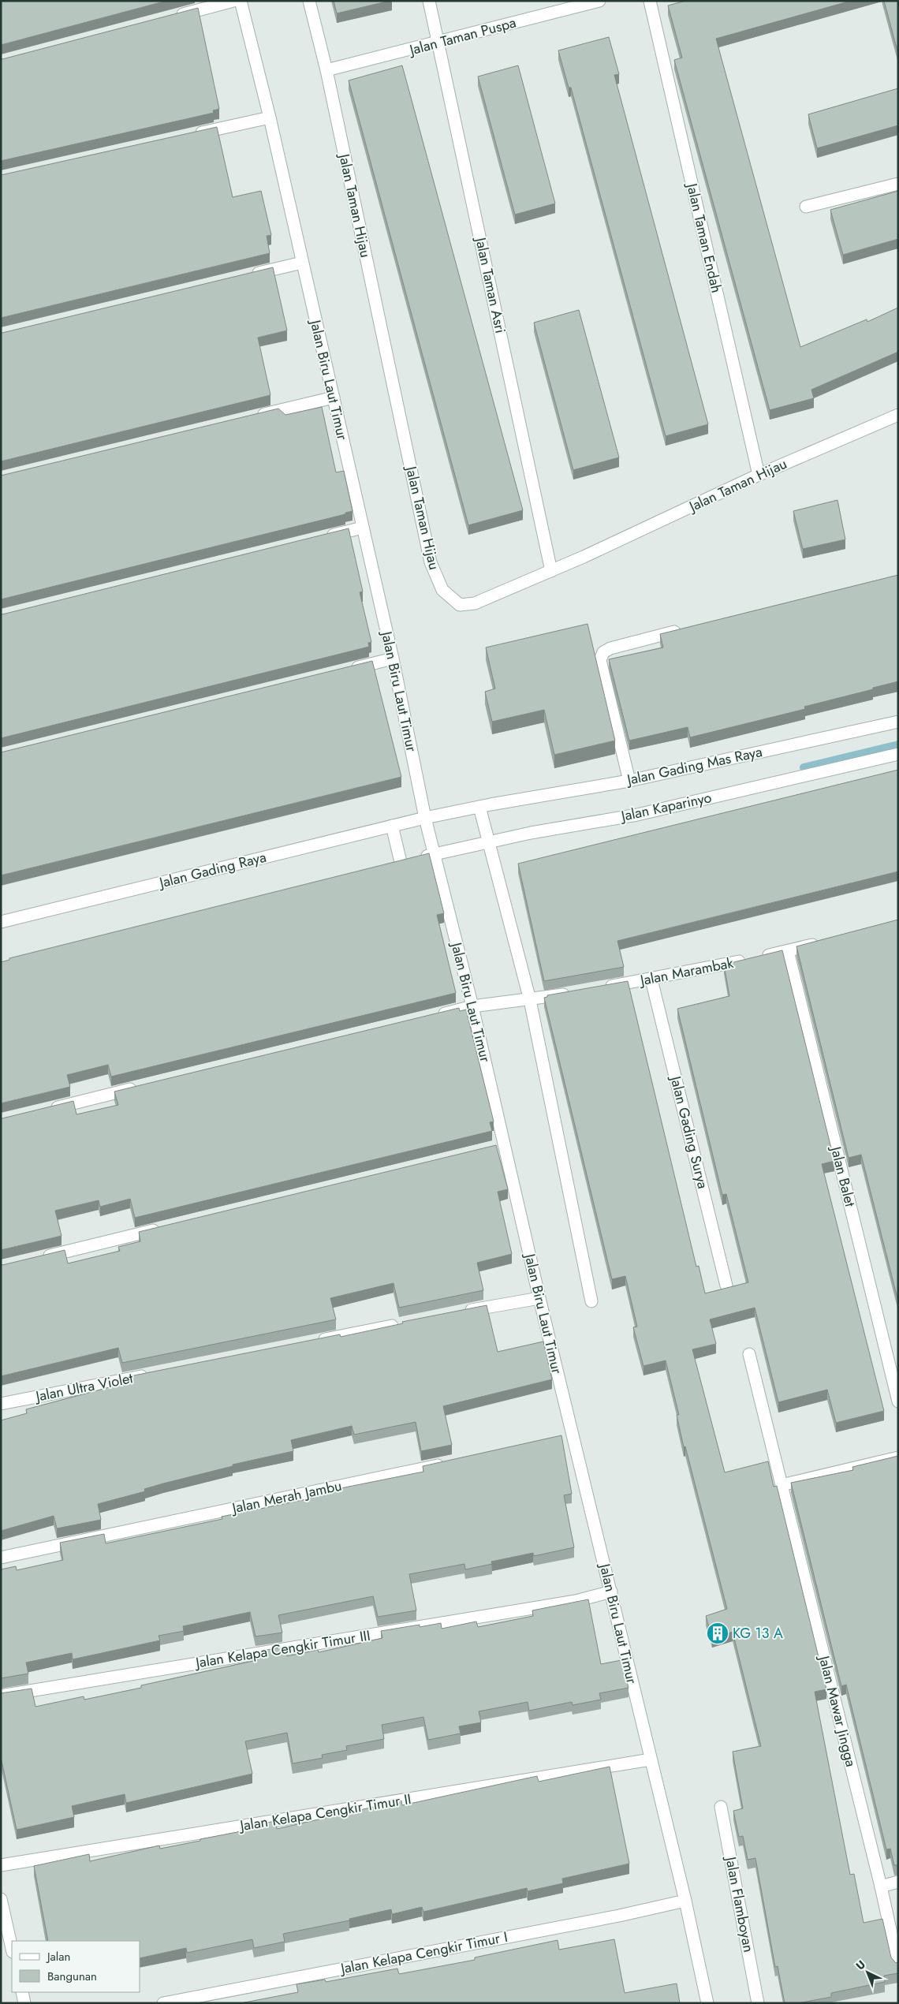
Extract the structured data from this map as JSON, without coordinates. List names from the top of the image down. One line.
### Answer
{"streets":{"street":["Jalan Taman Puspa","Jalan Taman Hijau","Jalan Taman Endah","Jalan Taman Asri","Jalan Biru Laut Timur","Jalan Gading Mas Raya","Jalan Kaparinyo","Jalan Gading Raya","Jalan Marambak","Jalan Gading Surya","Jalan Balet","Jalan Ultra Violet","Jalan Merah Jambu","Jalan Kelapa Cengkir Timur III","Jalan Mawar Jingga","Jalan Kelapa Cengkir Timur II","Jalan Flamboyan","Jalan Kelapa Cengkir Timur I"]},"crossings":[["Jalan Taman Puspa","Jalan Taman Hijau"],["Jalan Taman Puspa","Jalan Taman Asri"],["Jalan Taman Hijau","Jalan Taman Endah"],["Jalan Taman Hijau","Jalan Taman Asri"],["Jalan Biru Laut Timur","Jalan Kaparinyo"],["Jalan Biru Laut Timur","Jalan Gading Raya"],["Jalan Biru Laut Timur","Jalan Kelapa Cengkir Timur III"],["Jalan Biru Laut Timur","Jalan Kelapa Cengkir Timur II"],["Jalan Biru Laut Timur","Jalan Kelapa Cengkir Timur I"],["Jalan Gading Mas Raya","Jalan Gading Raya"],["Jalan Marambak","Jalan Gading Surya"],["Jalan Marambak","Jalan Balet"]],"places":{"building":["KG 13 A"]},"legend":["Jalan","Bangunan"],"north":"top left"}
